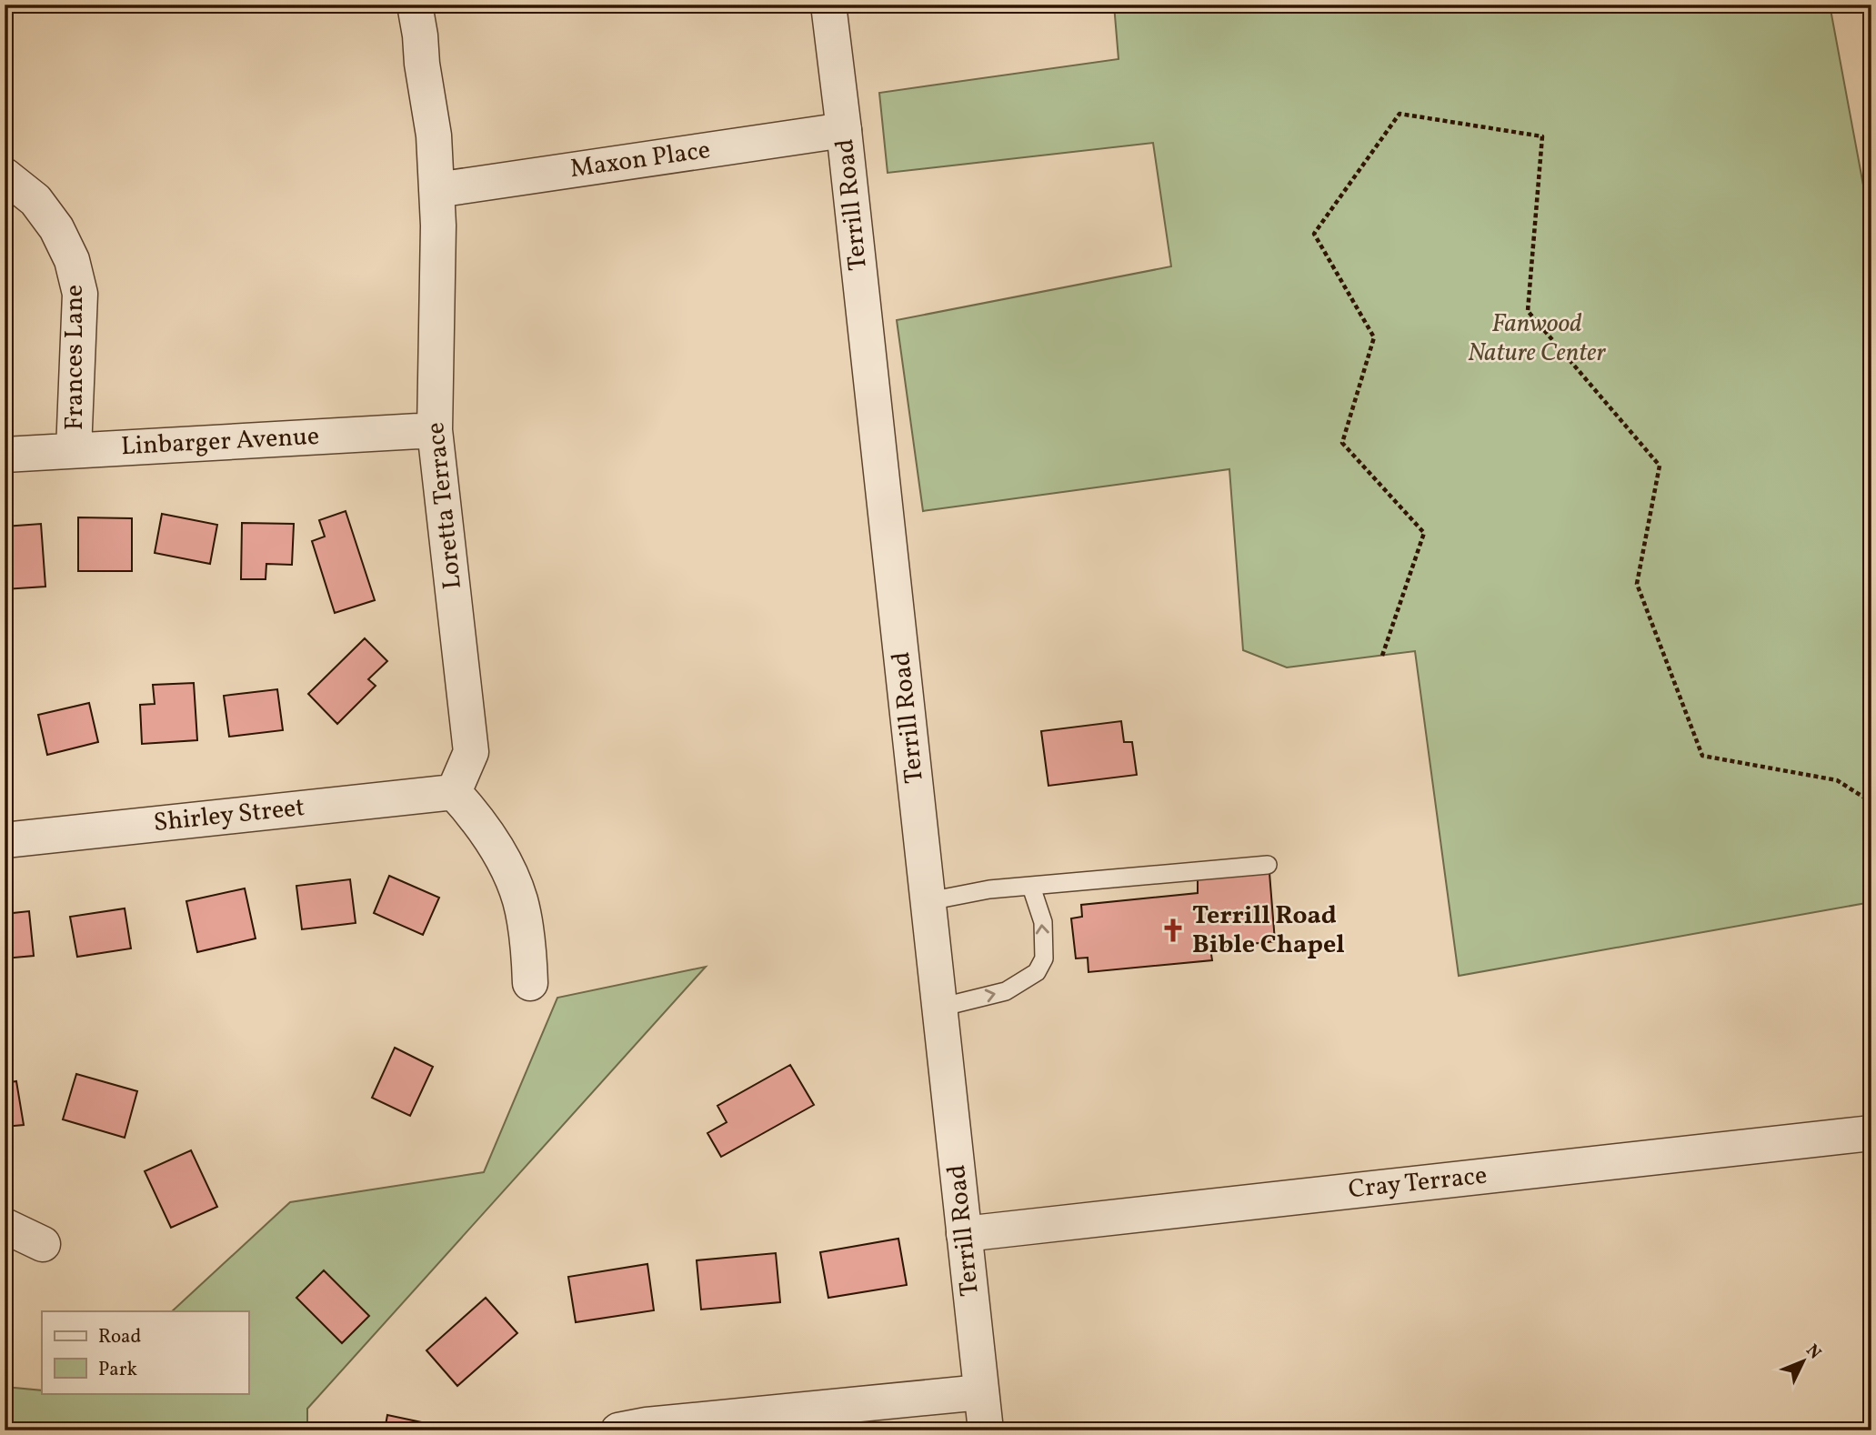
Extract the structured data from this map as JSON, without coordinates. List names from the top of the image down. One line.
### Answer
{"streets":{"street":["Maxon Place","Terrill Road","Frances Lane","Linbarger Avenue","Loretta Terrace","Shirley Street","Cray Terrace"]},"crossings":[["Maxon Place","Terrill Road"],["Maxon Place","Loretta Terrace"],["Terrill Road","Cray Terrace"],["Frances Lane","Linbarger Avenue"],["Linbarger Avenue","Loretta Terrace"],["Loretta Terrace","Shirley Street"]],"parks":["Fanwood Nature Center"],"places":{"church":["Terrill Road Bible Chapel"]},"legend":["Road","Park"],"north":"top right"}
